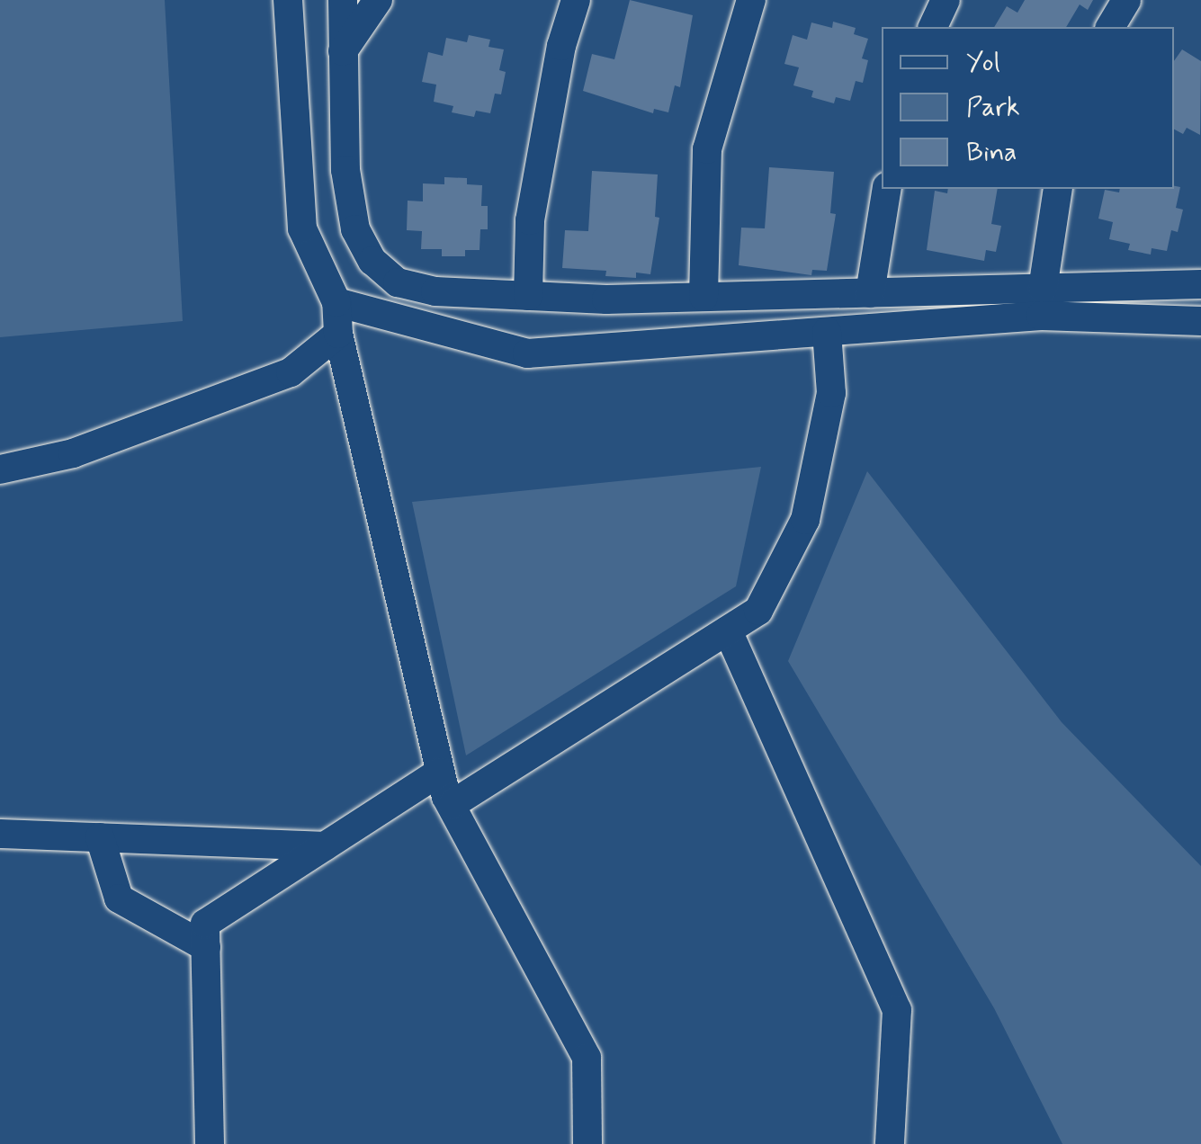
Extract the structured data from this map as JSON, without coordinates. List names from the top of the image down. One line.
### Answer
{"legend":["Yol","Park","Bina"]}
